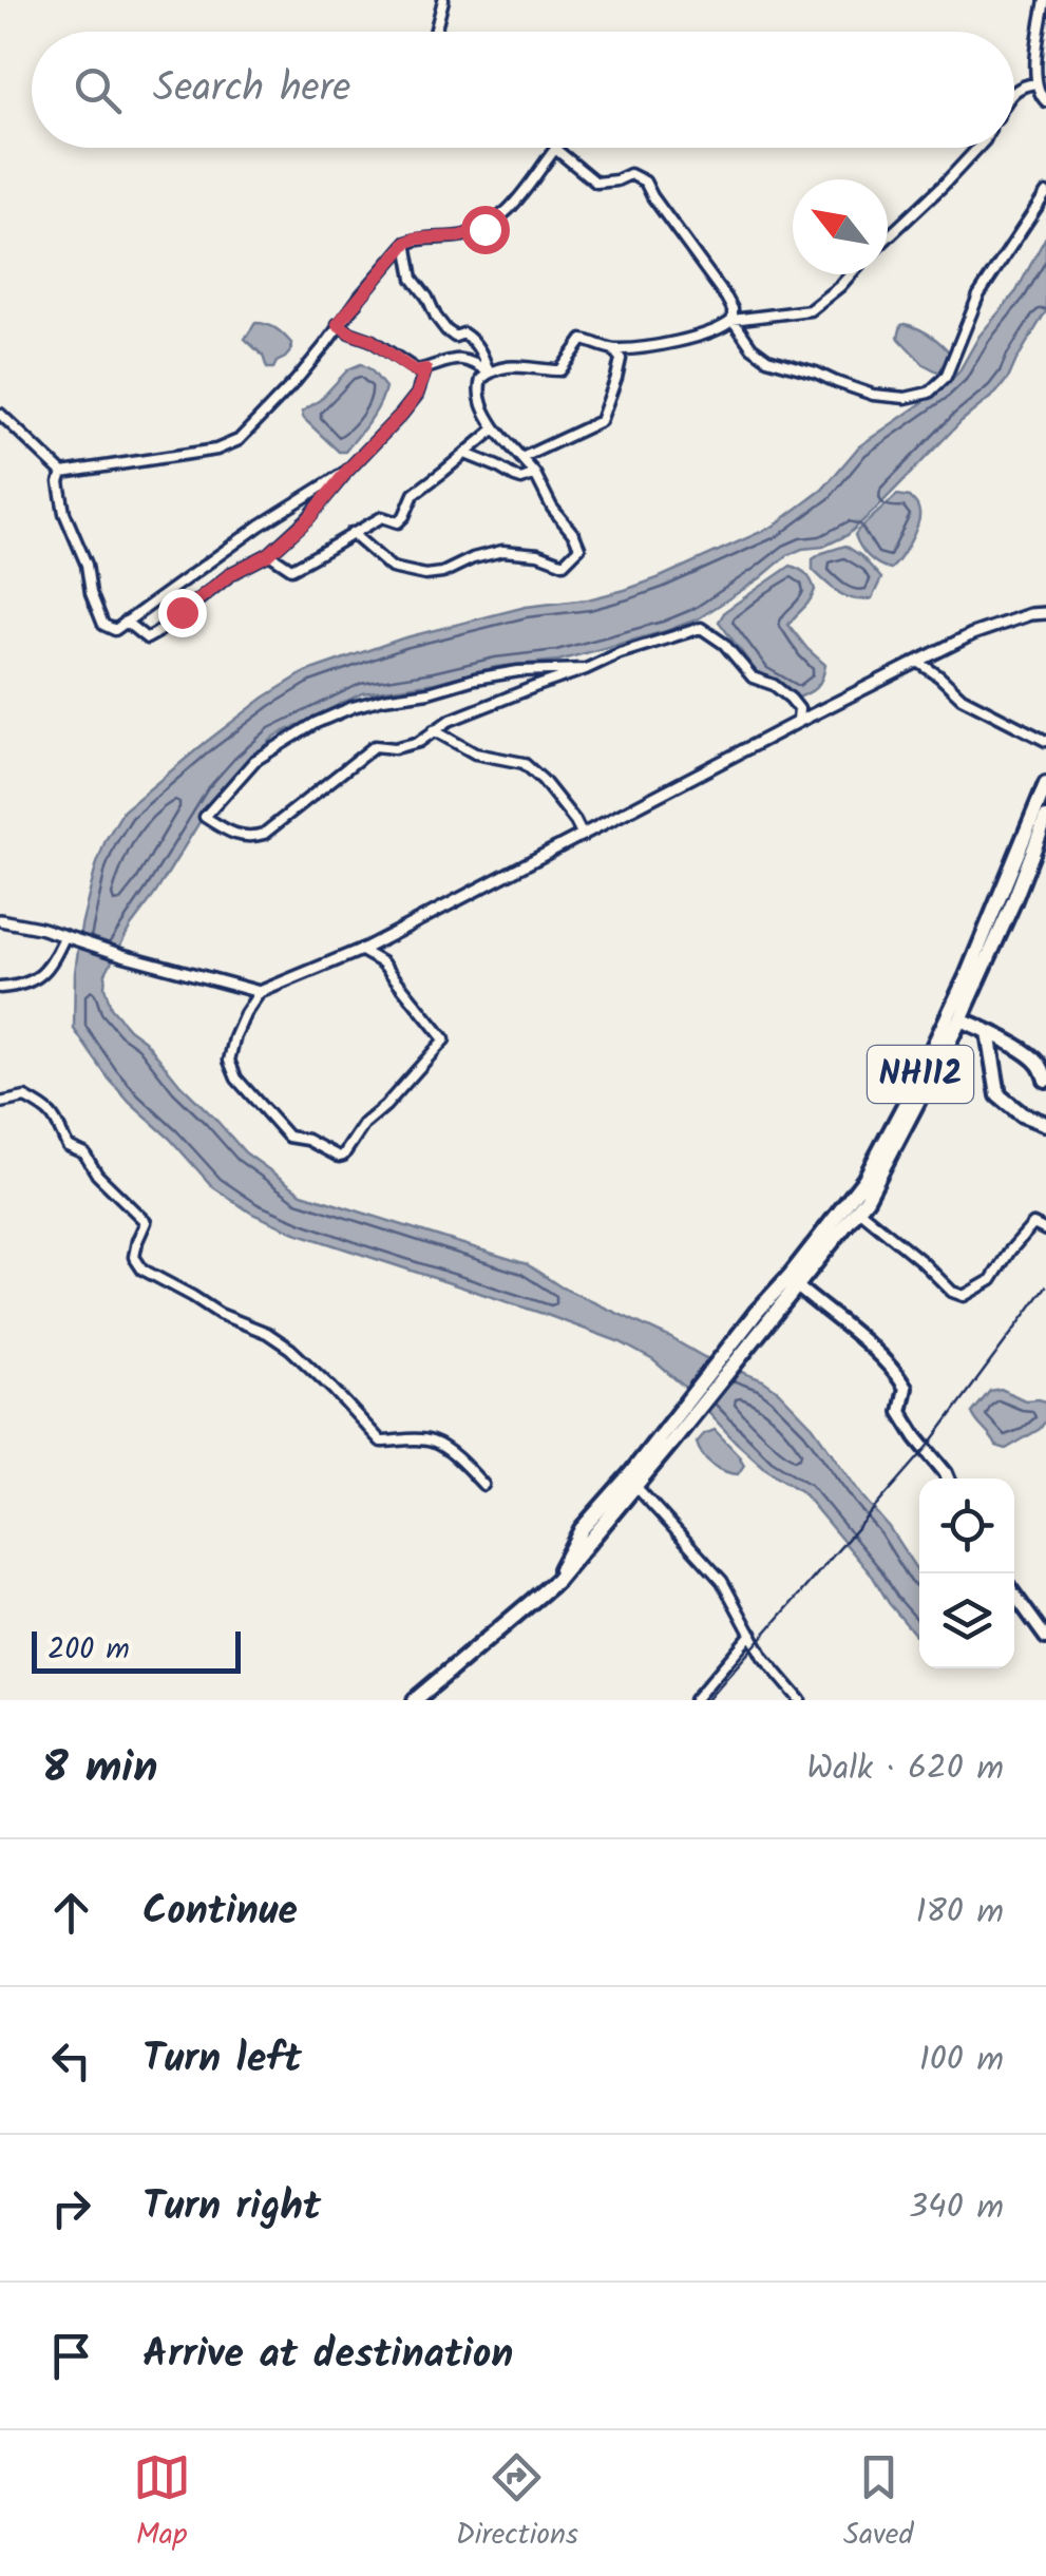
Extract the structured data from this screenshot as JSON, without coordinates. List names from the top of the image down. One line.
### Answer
{"streets":{"highway":["NH112"]},"scale_bar":"200 m","north":"top left","page":{"search":"Search here","scale":"200 m","heading":["8 min","Walk · 620 m"],"list":[["Continue","180 m"],["Turn left","100 m"],["Turn right","340 m"],"Arrive at destination"],"nav":["Map","Directions","Saved"]}}
